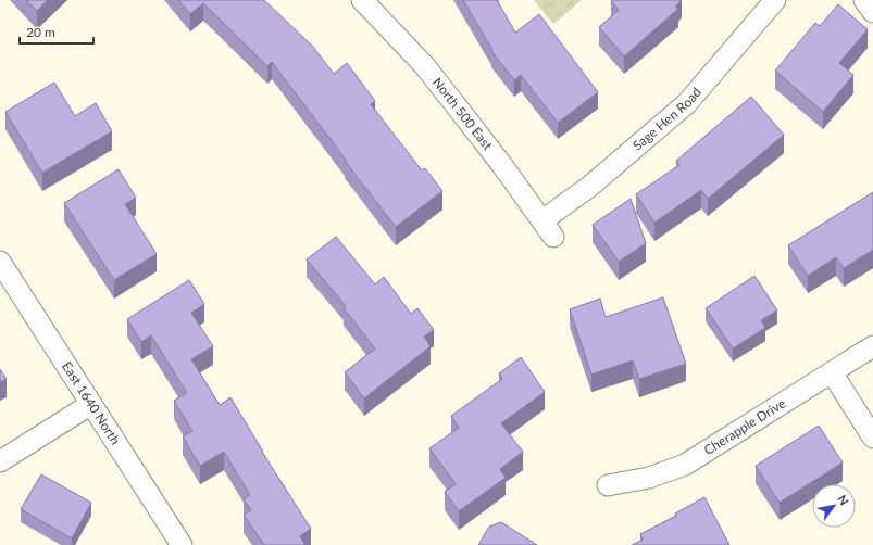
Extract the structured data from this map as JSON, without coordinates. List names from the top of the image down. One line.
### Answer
{"streets":{"street":["North 500 East","Sage Hen Road","East 1640 North","Cherapple Drive"]},"crossings":[["North 500 East","Sage Hen Road"]],"scale_bar":"20 m","north":"top right"}
